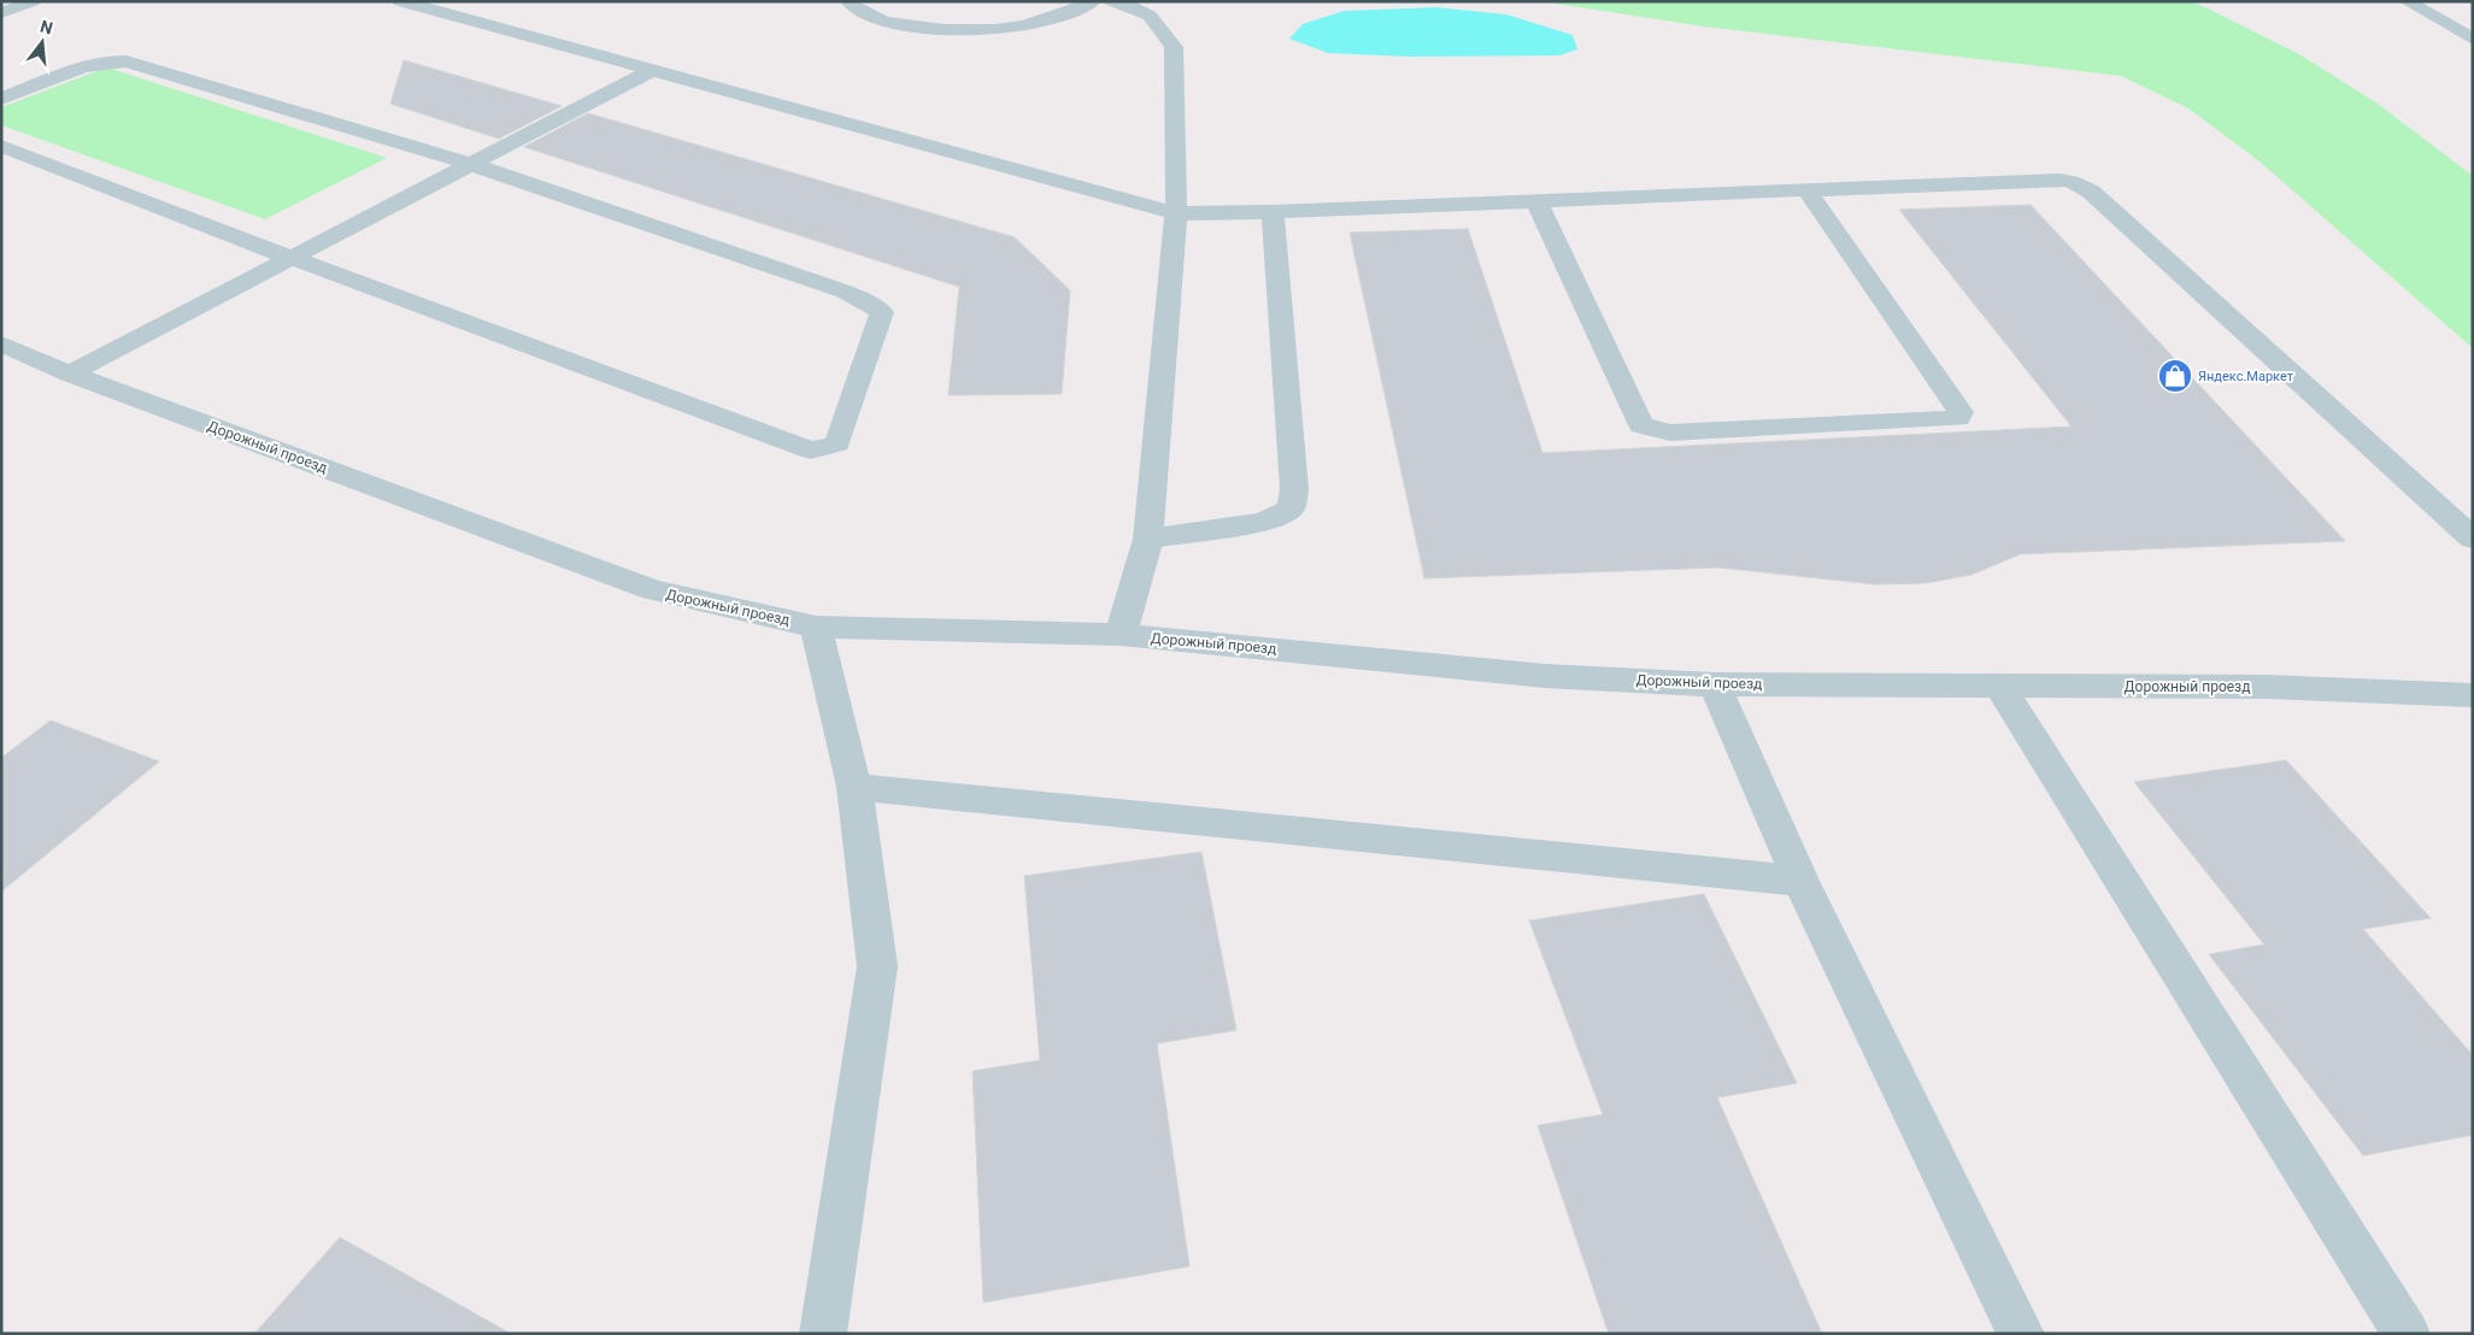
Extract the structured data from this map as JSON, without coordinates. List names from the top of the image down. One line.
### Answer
{"streets":{"street":["Дорожный проезд"]},"places":{"shop":["Яндекс.Маркет"]},"north":"top"}
